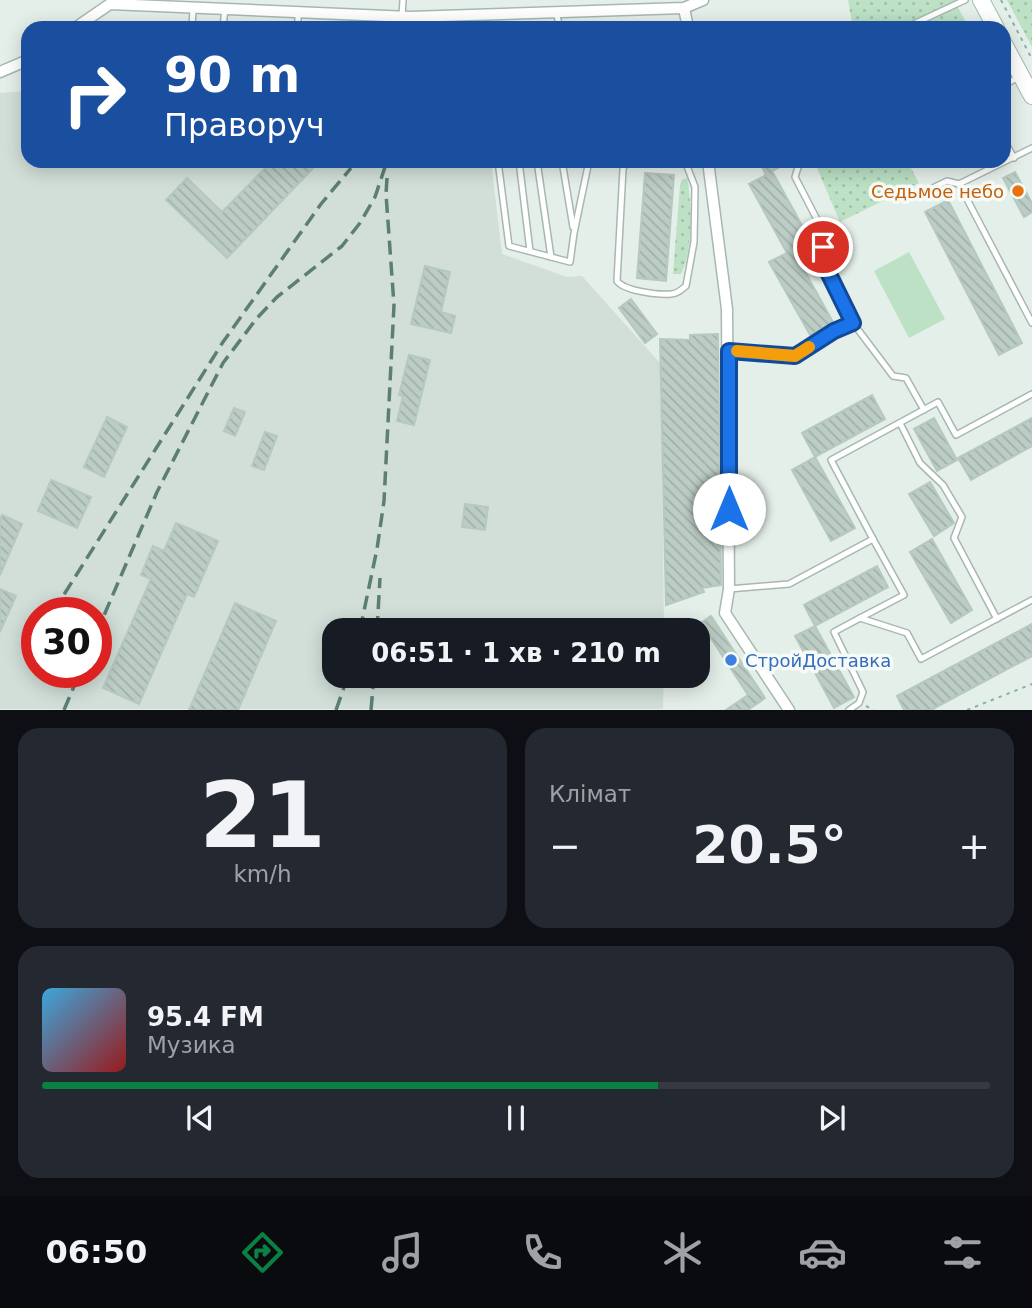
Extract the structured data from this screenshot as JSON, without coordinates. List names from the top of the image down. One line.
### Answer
{"places":["Седьмое небо","СтройДоставка"],"page":{"turn":["90 m","Праворуч"],"limit":"30","trip":"06:51 · 1 хв · 210 m","tile":[["21","km/h"],"Клімат"],"heat":["−","20.5°","+"],"song":["95.4 FM","Музика"],"tabs":"06:50"}}
